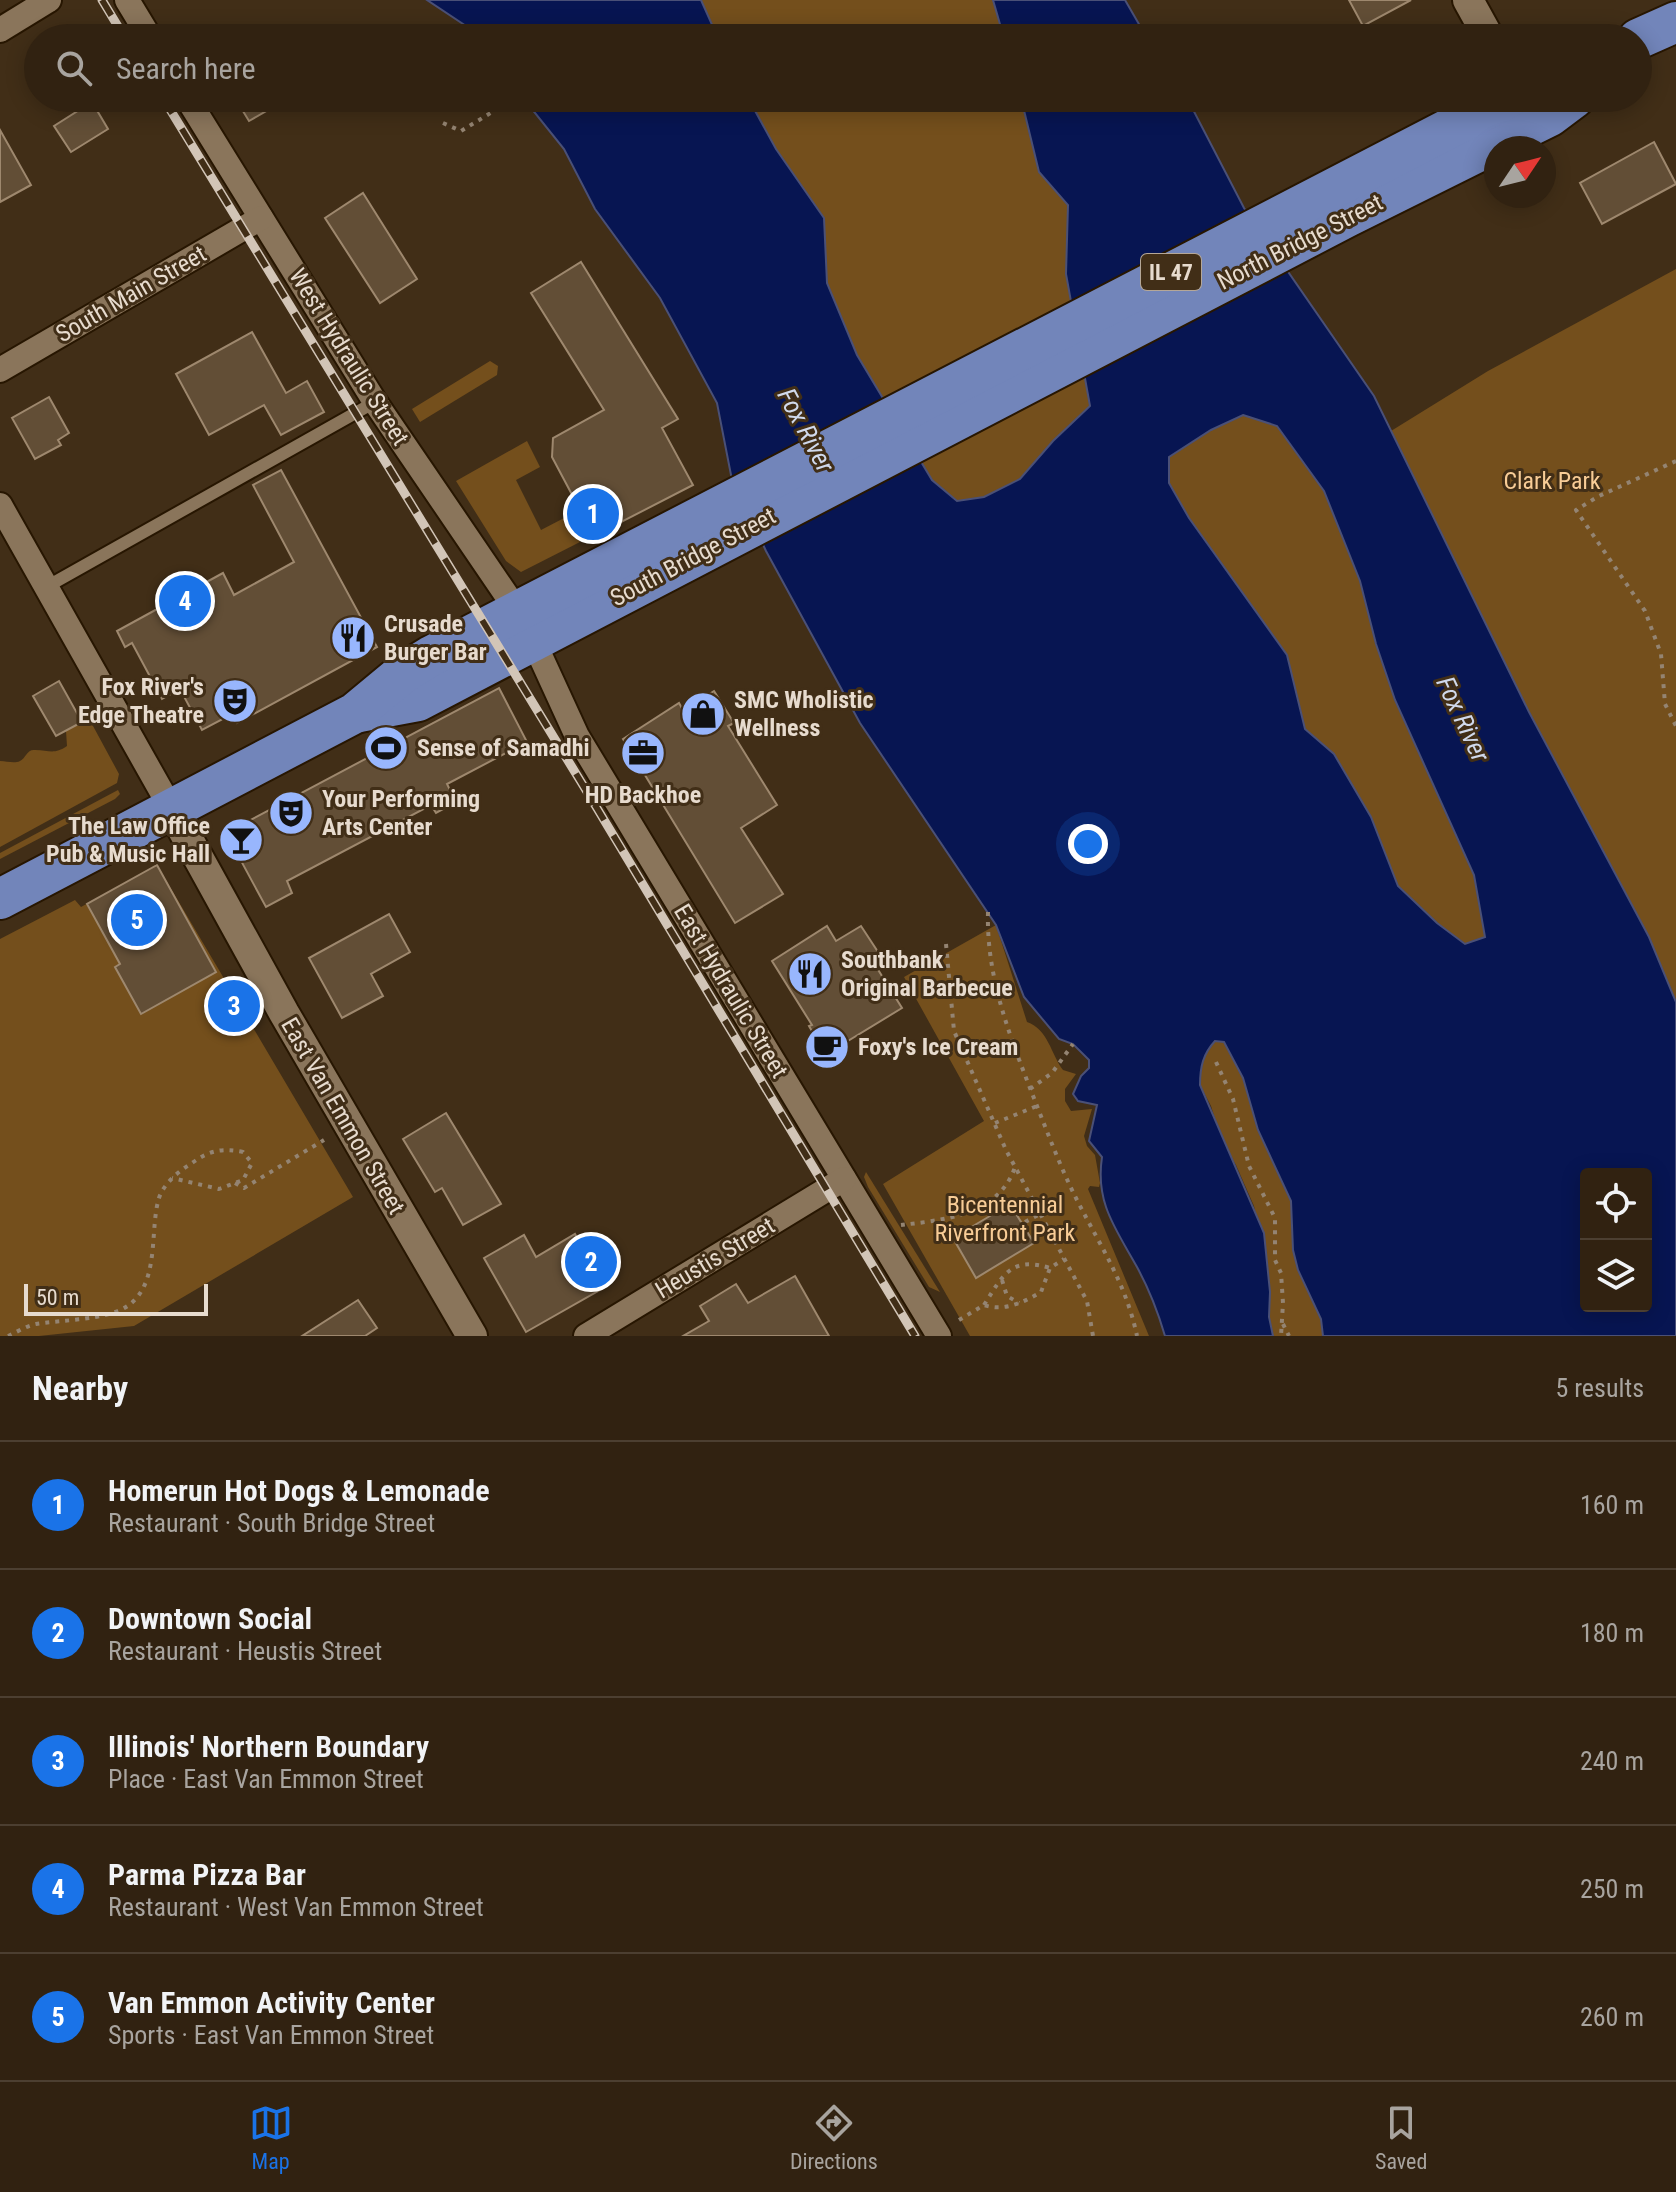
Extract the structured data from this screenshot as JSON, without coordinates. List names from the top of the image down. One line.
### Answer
{"streets":{"highway":["North Bridge Street","South Bridge Street"],"street":["South Main Street","West Hydraulic Street","East Hydraulic Street","East Van Emmon Street","Heustis Street"]},"crossings":[["North Bridge Street","South Bridge Street"],["South Main Street","West Hydraulic Street"],["West Hydraulic Street","South Bridge Street"],["West Hydraulic Street","East Hydraulic Street"],["South Bridge Street","East Hydraulic Street"],["South Bridge Street","East Van Emmon Street"],["East Hydraulic Street","Heustis Street"]],"water":["Fox River"],"parks":["Clark Park","Bicentennial Riverfront Park"],"places":{"restaurant":["Crusade Burger Bar","Southbank Original Barbecue"],"theatre":["Fox River's Edge Theatre","Your Performing Arts Center"],"shop":["SMC Wholistic Wellness"],"sports":["Sense of Samadhi"],"office":["HD Backhoe"],"bar":["The Law Office Pub & Music Hall"],"cafe":["Foxy's Ice Cream"]},"scale_bar":"50 m","north":"top right","page":{"search":"Search here","pins":["1","4","5","3","2"],"scale":"50 m","heading":["Nearby","5 results"],"list":[{"mark":"1","name":"Homerun Hot Dogs & Lemonade","note":"Restaurant · South Bridge Street","value":"160 m"},{"mark":"2","name":"Downtown Social","note":"Restaurant · Heustis Street","value":"180 m"},{"mark":"3","name":"Illinois' Northern Boundary","note":"Place · East Van Emmon Street","value":"240 m"},{"mark":"4","name":"Parma Pizza Bar","note":"Restaurant · West Van Emmon Street","value":"250 m"},{"mark":"5","name":"Van Emmon Activity Center","note":"Sports · East Van Emmon Street","value":"260 m"}],"nav":["Map","Directions","Saved"]}}
